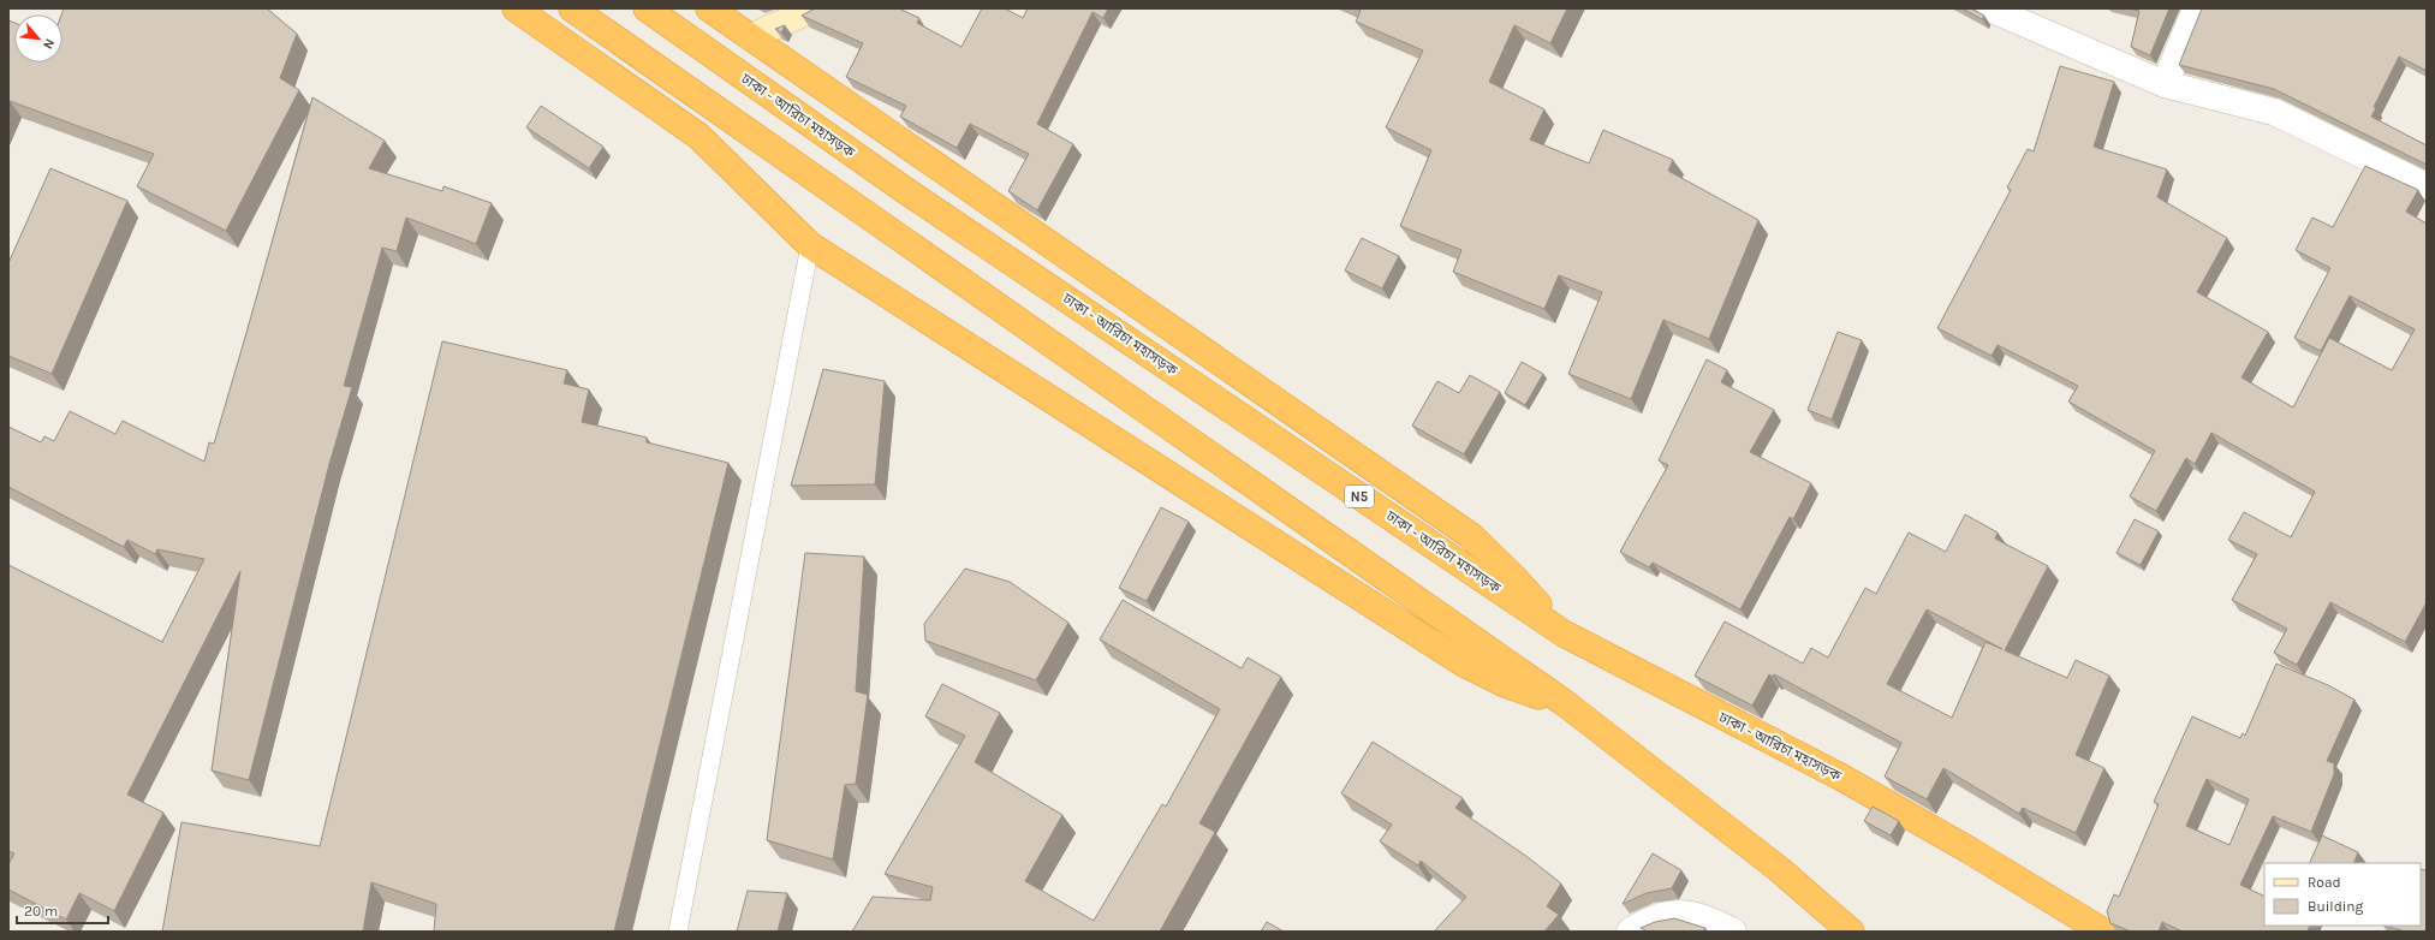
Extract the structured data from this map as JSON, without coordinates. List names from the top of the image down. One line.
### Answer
{"streets":{"highway":["ঢাকা - আরিচা মহাসড়ক","N5"]},"legend":["Road","Building"],"scale_bar":"20 m","north":"bottom right"}
